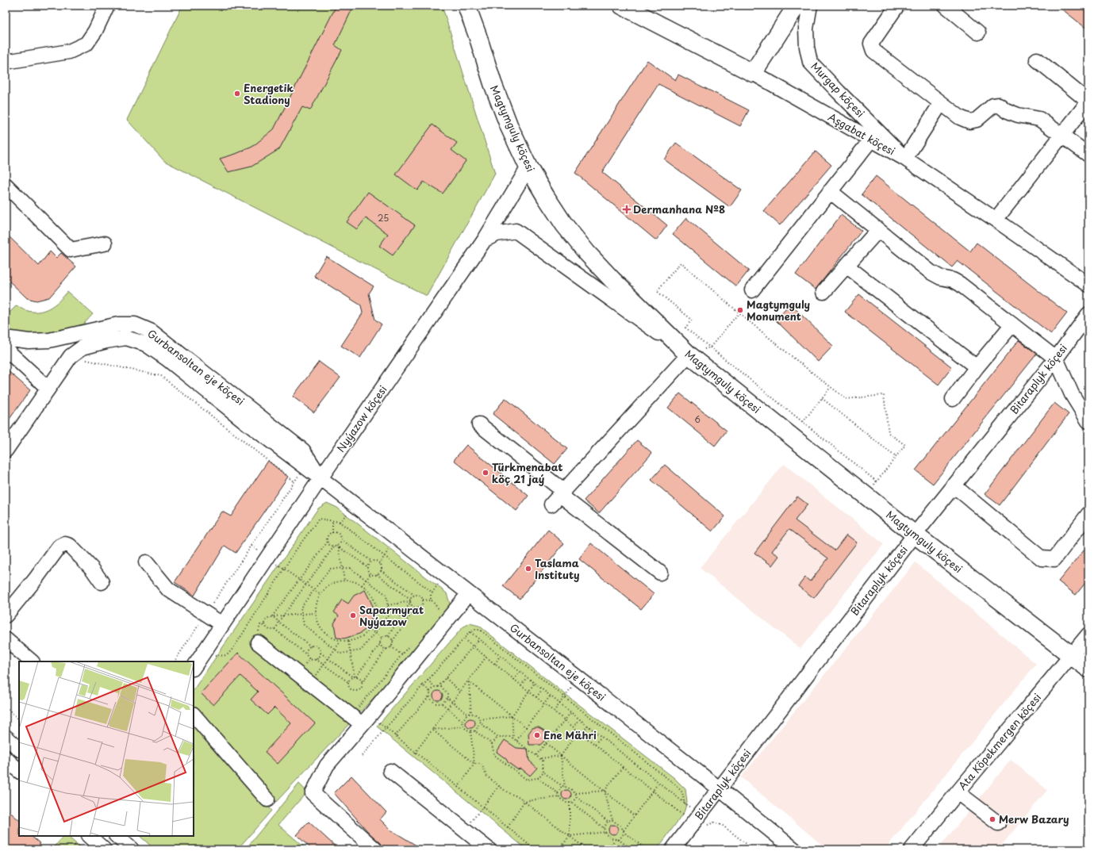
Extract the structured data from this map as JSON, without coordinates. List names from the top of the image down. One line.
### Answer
{"streets":{"main road":["Magtymguly köçesi","Aşgabat köçesi"],"street":["Murgap köçesi","Gurbansoltan eje köçesi","Bitaraplyk köçesi","Nyýazow köçesi","Ata Köpekmergen köçesi"]},"crossings":[["Murgap köçesi","Aşgabat köçesi"],["Magtymguly köçesi","Bitaraplyk köçesi"],["Magtymguly köçesi","Nyýazow köçesi"],["Magtymguly köçesi","Ata Köpekmergen köçesi"],["Gurbansoltan eje köçesi","Bitaraplyk köçesi"],["Gurbansoltan eje köçesi","Nyýazow köçesi"]],"places":{"other":["Energetik Stadiony","Magtymguly Monument","Türkmenabat köç 21 jaý","Taslama Instituty","Saparmyrat Nyýazow","Ene Mähri","Merw Bazary"],"health":["Dermanhana №8"]},"house_numbers":["25","6"]}
